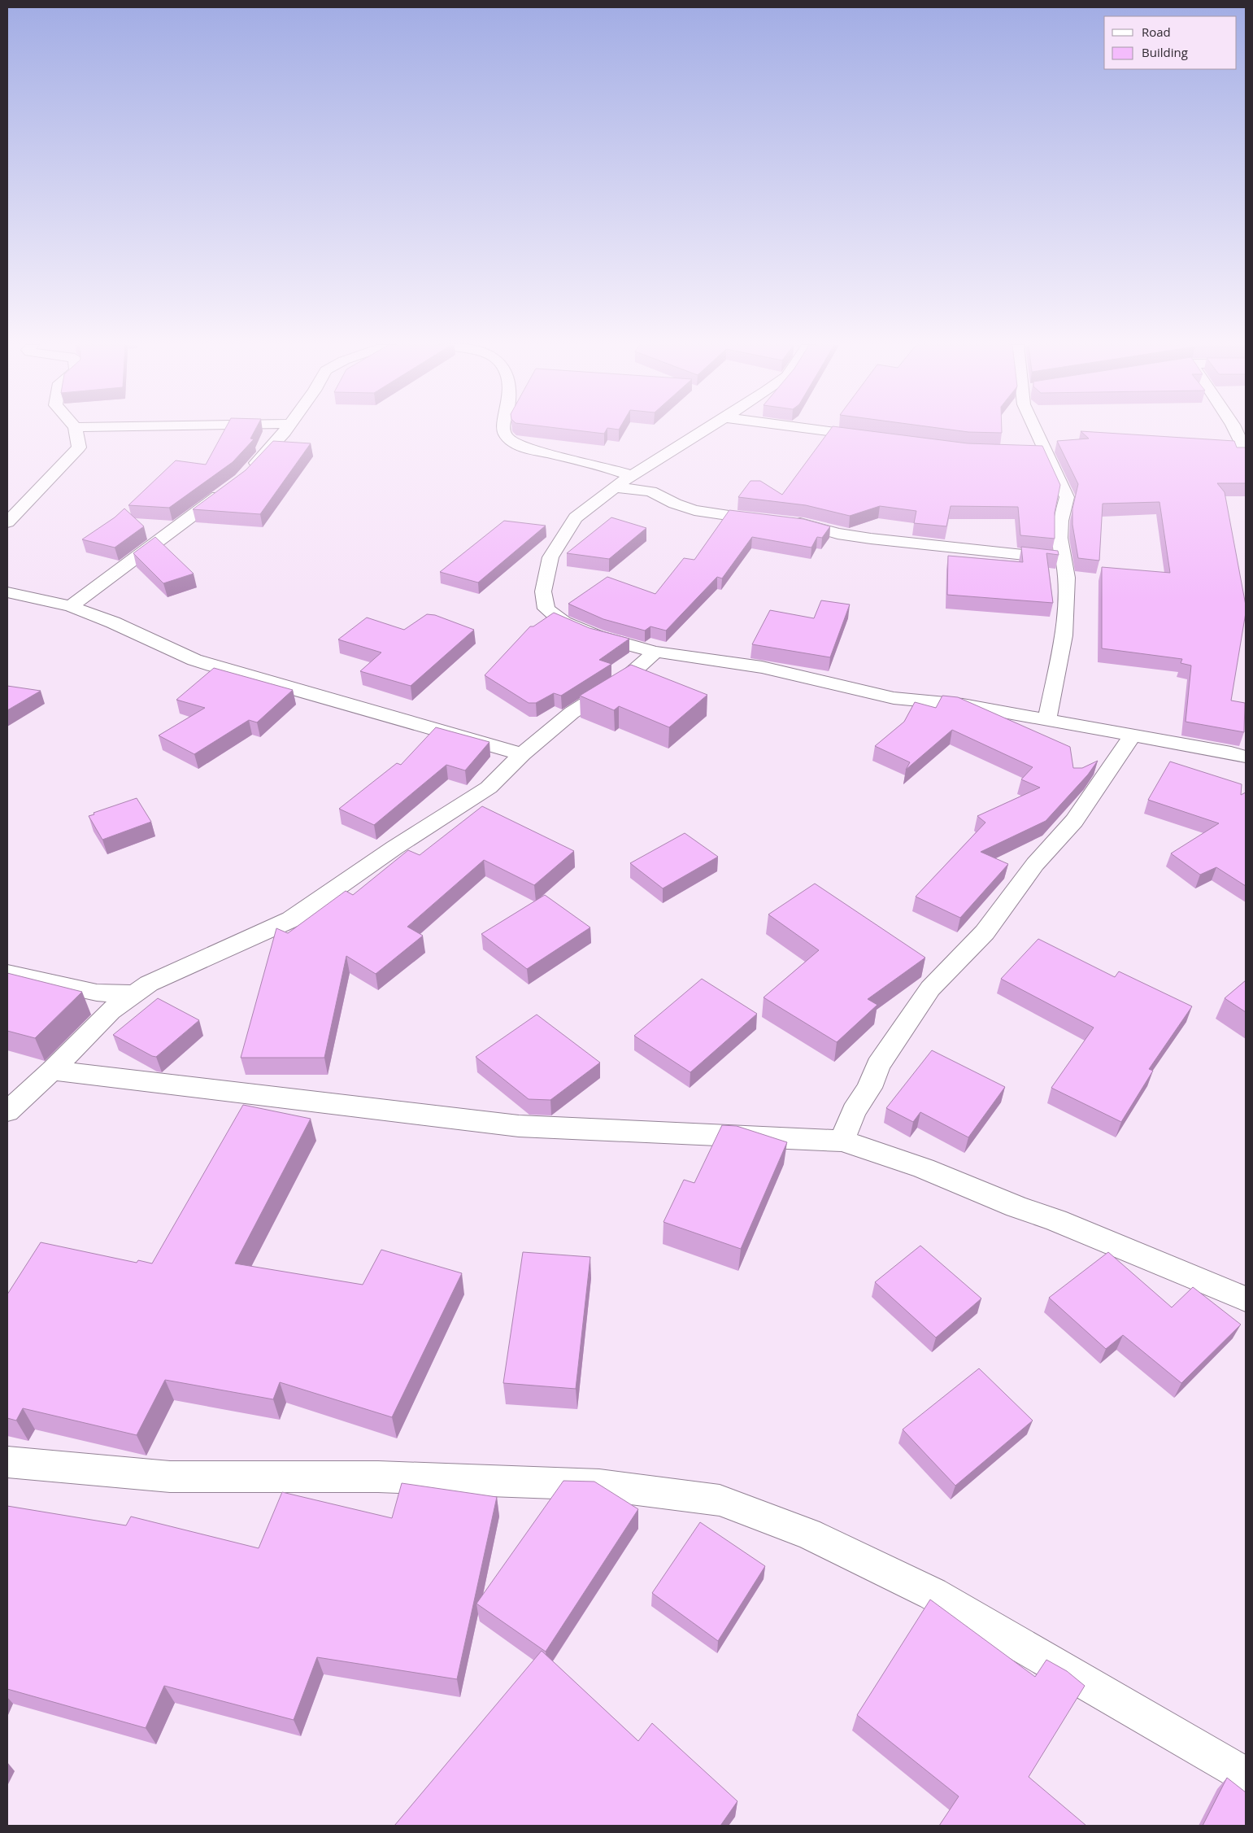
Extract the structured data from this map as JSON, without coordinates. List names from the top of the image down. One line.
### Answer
{"legend":["Road","Building"]}
